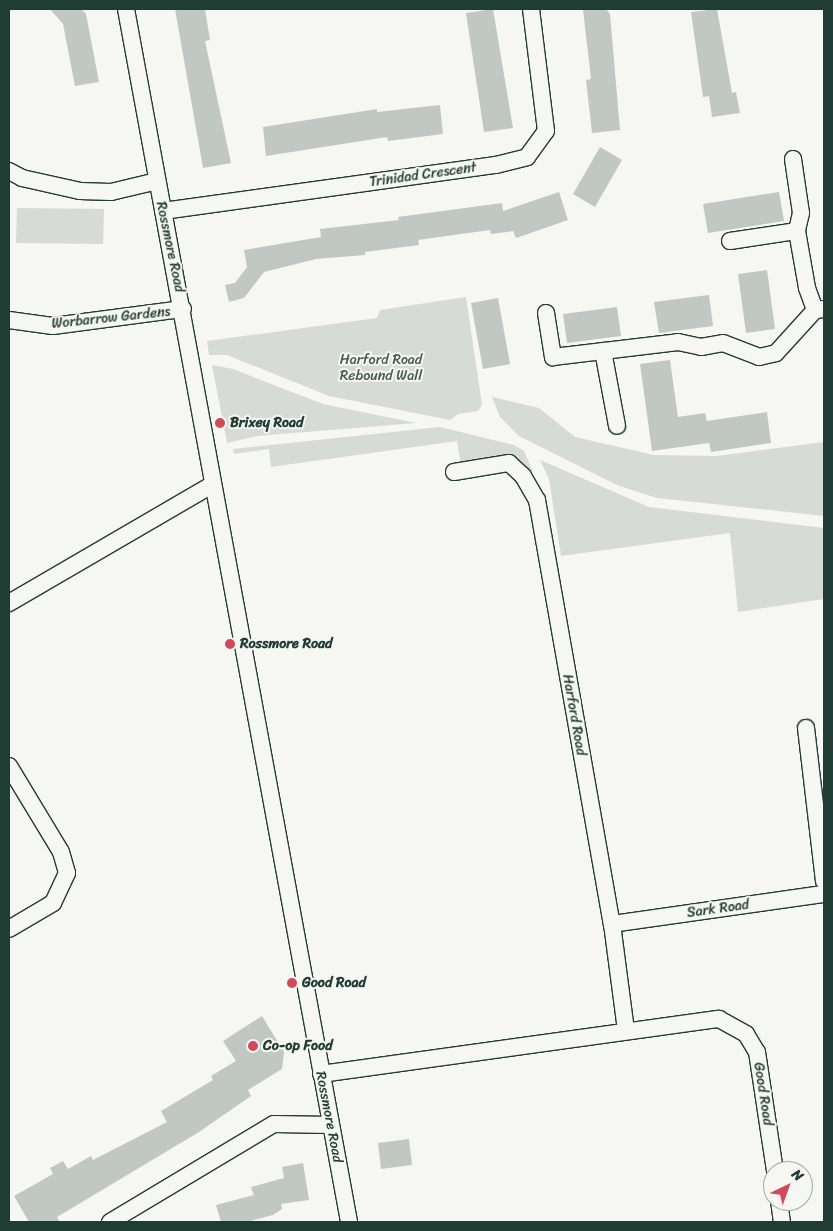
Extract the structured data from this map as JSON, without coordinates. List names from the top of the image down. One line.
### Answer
{"streets":{"street":["Trinidad Crescent","Rossmore Road","Worbarrow Gardens","Harford Road","Sark Road","Good Road"]},"crossings":[["Trinidad Crescent","Rossmore Road"],["Rossmore Road","Worbarrow Gardens"],["Rossmore Road","Good Road"],["Harford Road","Sark Road"],["Harford Road","Good Road"]],"parks":["Harford Road Rebound Wall"],"places":["Brixey Road","Rossmore Road","Good Road","Co-op Food"],"north":"top right"}
